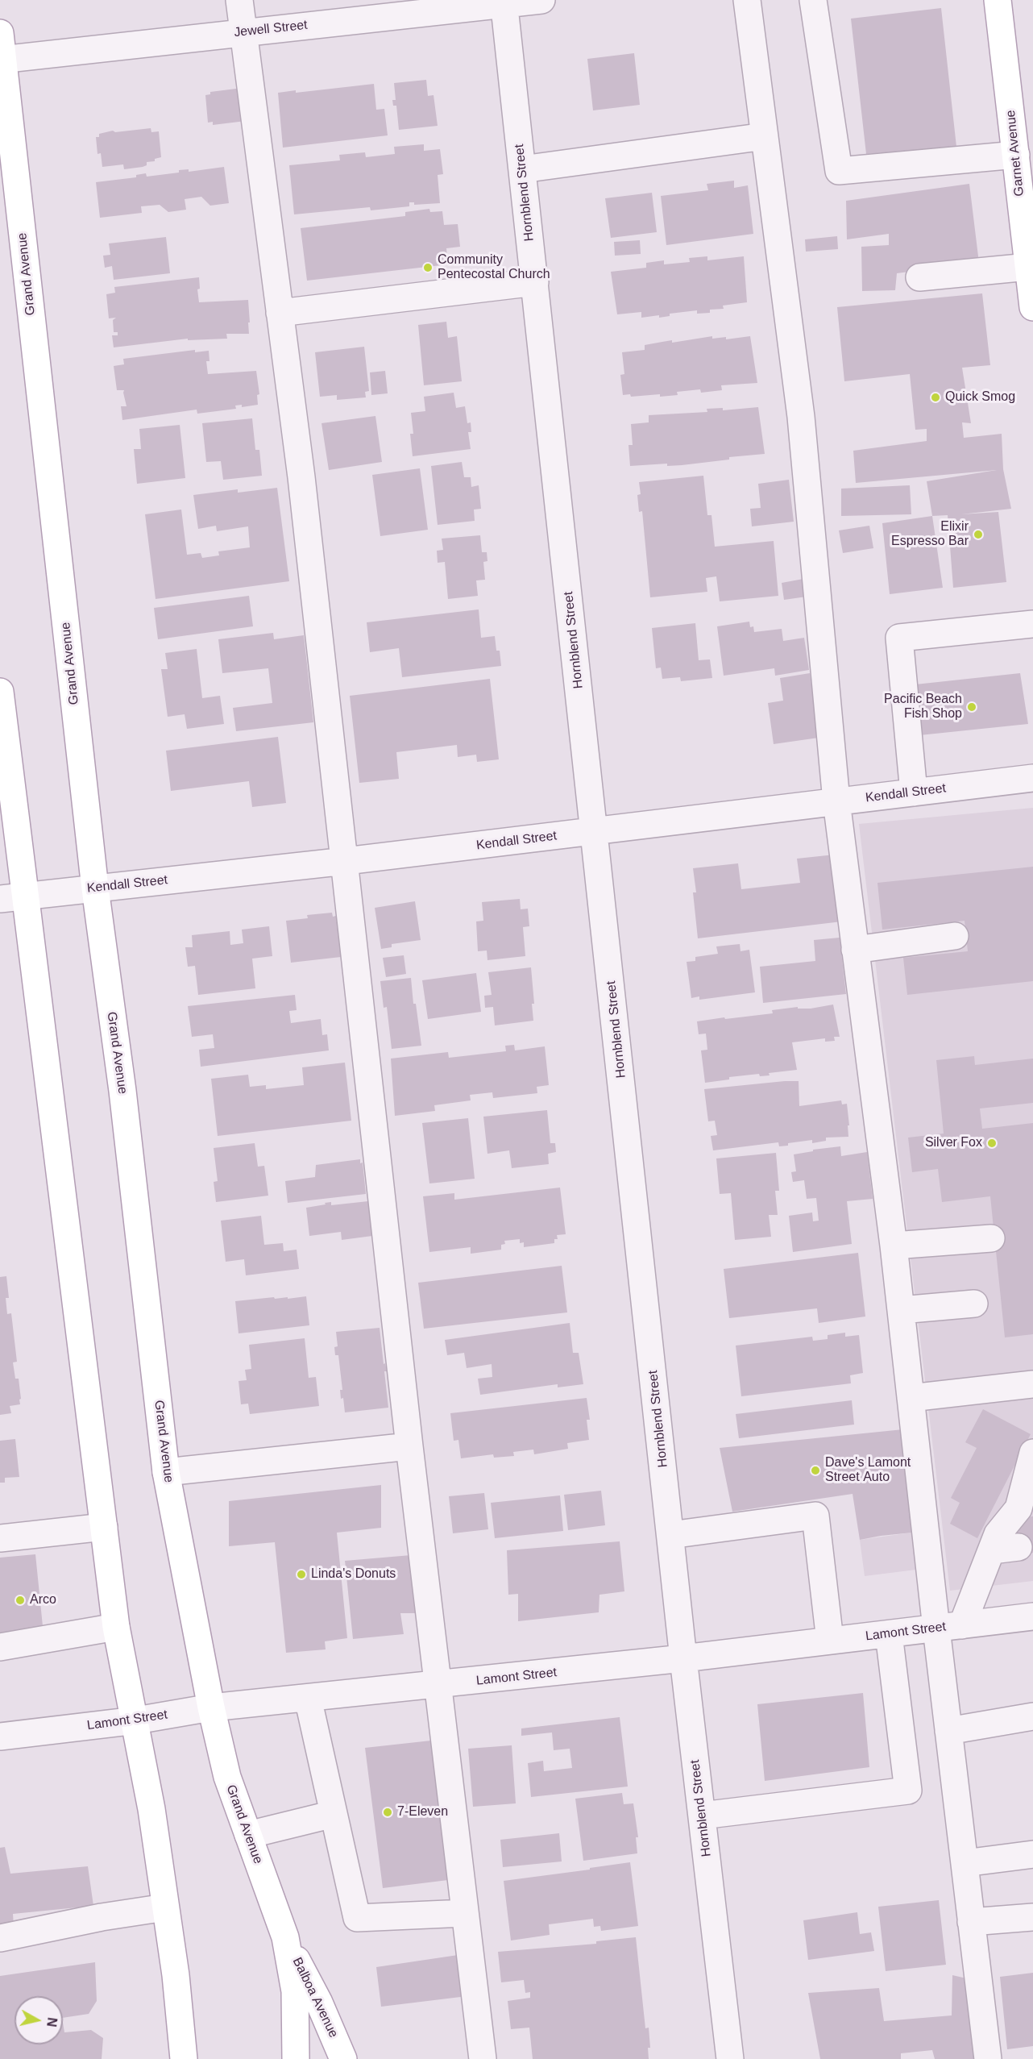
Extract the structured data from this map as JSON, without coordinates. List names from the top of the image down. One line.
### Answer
{"streets":{"main road":["Garnet Avenue","Grand Avenue","Balboa Avenue"],"street":["Jewell Street","Hornblend Street","Kendall Street","Lamont Street"]},"crossings":[["Jewell Street","Hornblend Street"],["Jewell Street","Grand Avenue"],["Hornblend Street","Kendall Street"],["Hornblend Street","Lamont Street"],["Grand Avenue","Kendall Street"],["Grand Avenue","Lamont Street"],["Grand Avenue","Balboa Avenue"]],"places":["Community Pentecostal Church","Quick Smog","Elixir Espresso Bar","Pacific Beach Fish Shop","Silver Fox","Dave's Lamont Street Auto","Linda's Donuts","Arco","7-Eleven"],"north":"right"}
